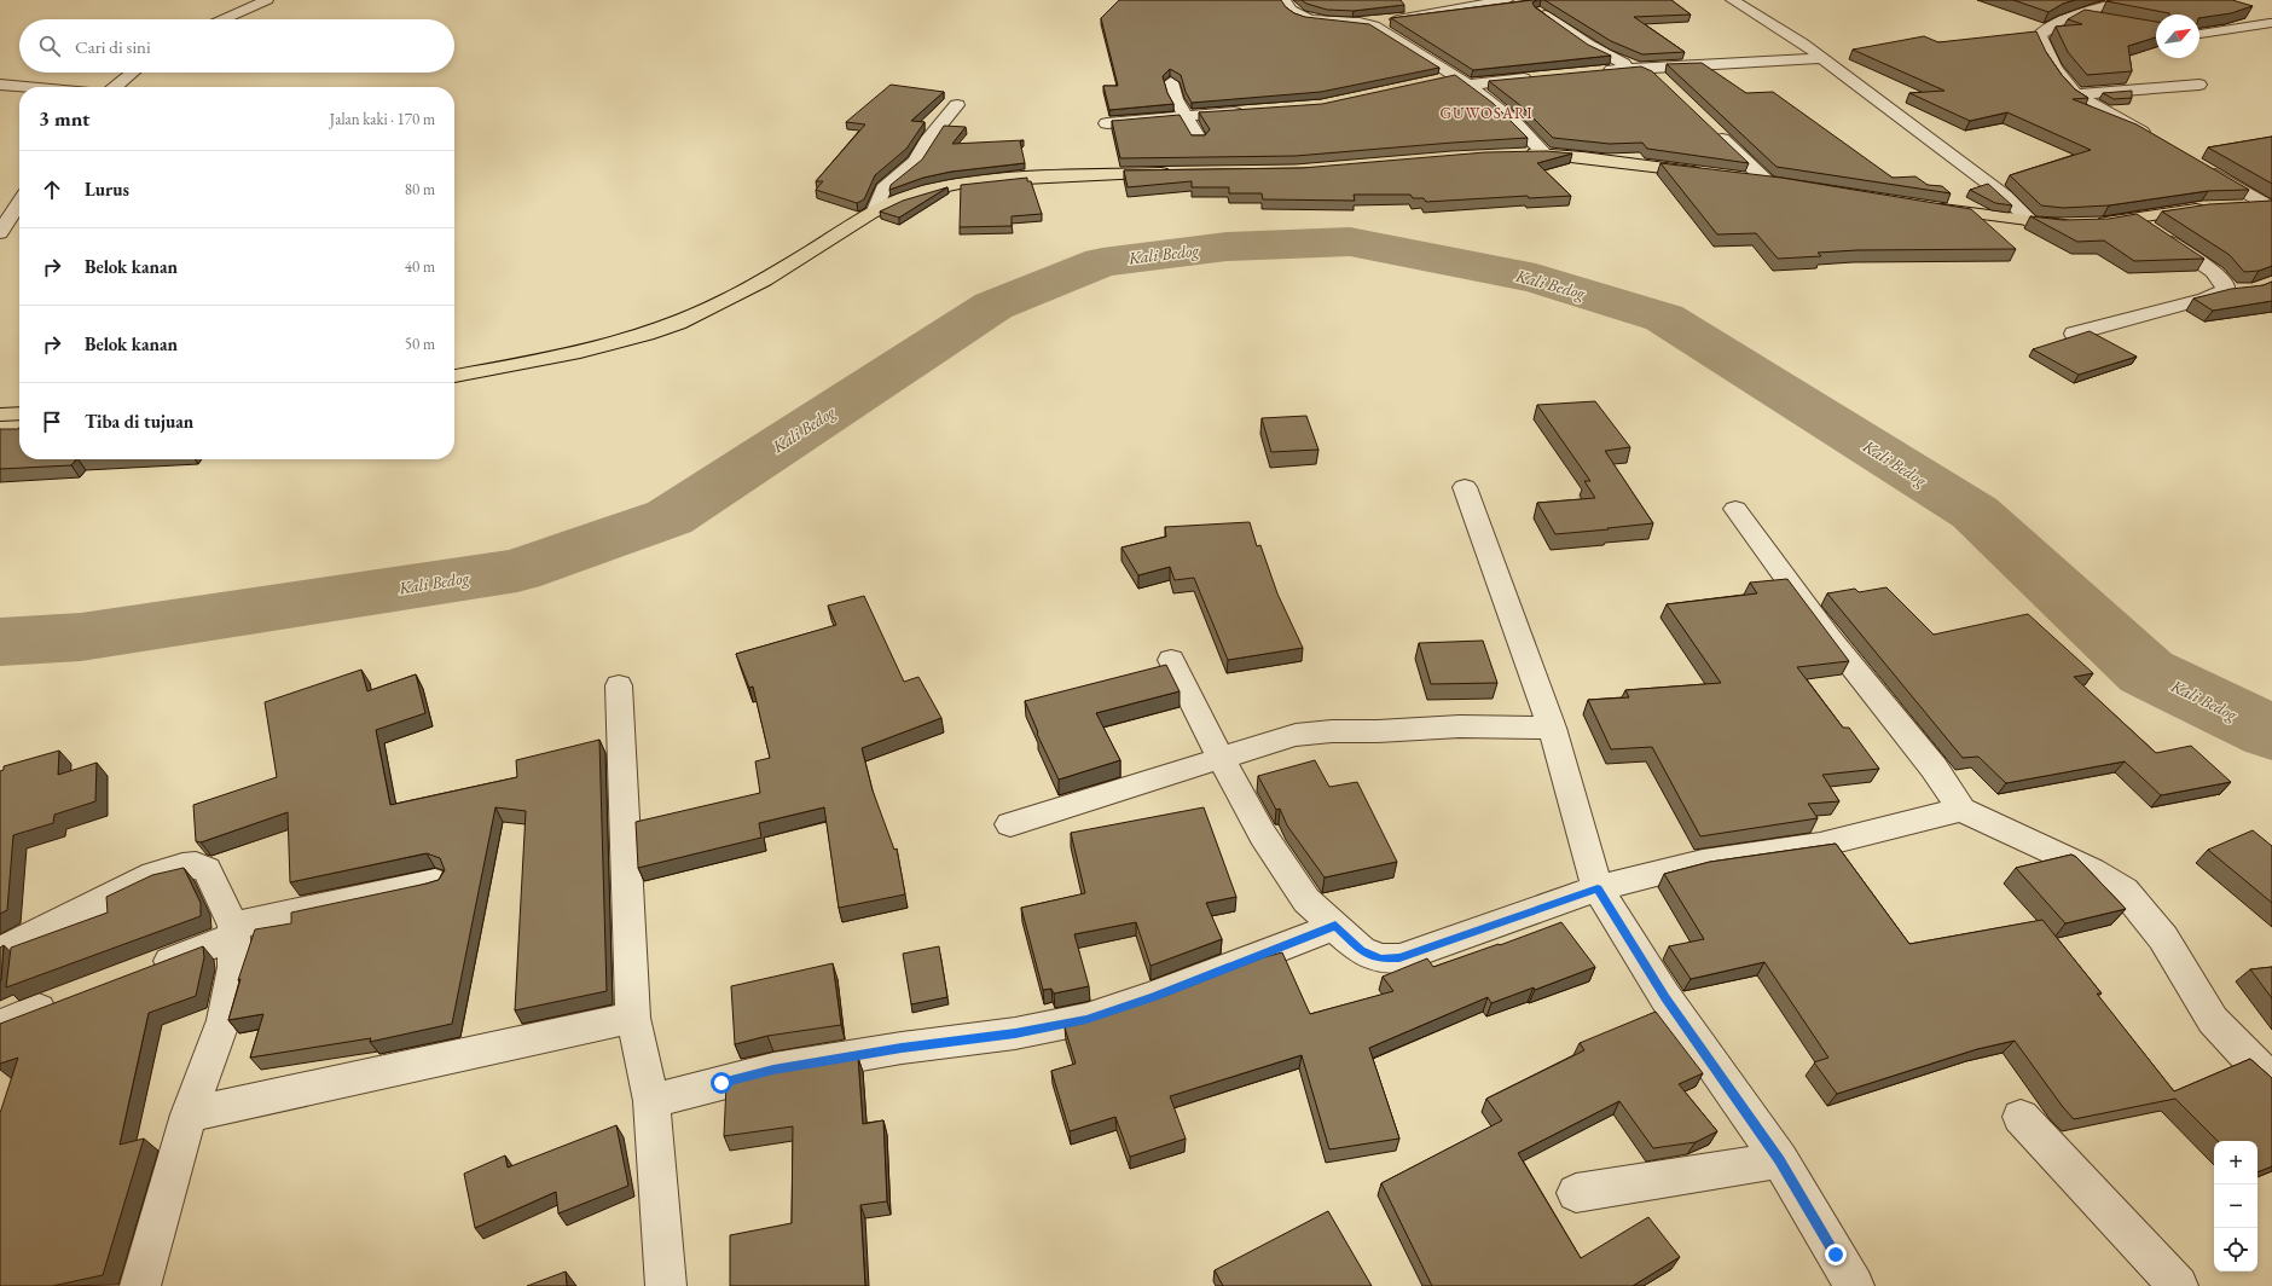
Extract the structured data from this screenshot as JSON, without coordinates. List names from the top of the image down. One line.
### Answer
{"districts":["GUWOSARI"],"water":["Kali Bedog"],"north":"top right","page":{"search":"Cari di sini","heading":["3 mnt","Jalan kaki · 170 m"],"list":[["Lurus","80 m"],["Belok kanan","40 m"],["Belok kanan","50 m"],"Tiba di tujuan"],"map_buttons":["+","−"]}}
